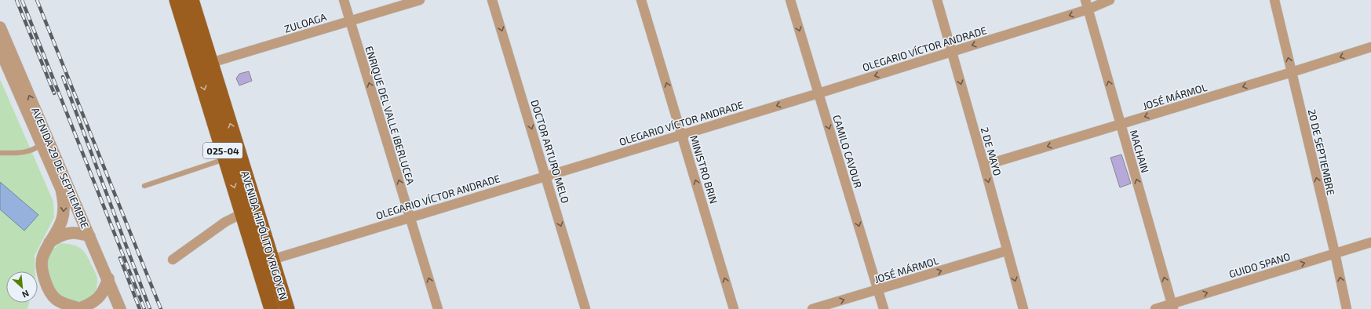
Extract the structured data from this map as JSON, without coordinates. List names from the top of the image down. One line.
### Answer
{"streets":{"main road":["025-04","AVENIDA HIPÓLITO YRIGOYEN"],"street":["ZULOAGA","OLEGARIO VÍCTOR ANDRADE","JOSÉ MÁRMOL","ENRIQUE DEL VALLE IBERLUCEA","DOCTOR ARTURO MELO","CAMILO CAVOUR","2 DE MAYO","MACHAIN","20 DE SEPTIEMBRE","AVENIDA 29 DE SEPTIEMBRE","MINISTRO BRIN","GUIDO SPANO"]},"crossings":[["ZULOAGA","ENRIQUE DEL VALLE IBERLUCEA"],["ZULOAGA","AVENIDA HIPÓLITO YRIGOYEN"],["OLEGARIO VÍCTOR ANDRADE","ENRIQUE DEL VALLE IBERLUCEA"],["OLEGARIO VÍCTOR ANDRADE","DOCTOR ARTURO MELO"],["OLEGARIO VÍCTOR ANDRADE","CAMILO CAVOUR"],["OLEGARIO VÍCTOR ANDRADE","2 DE MAYO"],["OLEGARIO VÍCTOR ANDRADE","MACHAIN"],["OLEGARIO VÍCTOR ANDRADE","MINISTRO BRIN"],["OLEGARIO VÍCTOR ANDRADE","AVENIDA HIPÓLITO YRIGOYEN"],["JOSÉ MÁRMOL","CAMILO CAVOUR"],["JOSÉ MÁRMOL","2 DE MAYO"],["JOSÉ MÁRMOL","MACHAIN"],["JOSÉ MÁRMOL","20 DE SEPTIEMBRE"],["MACHAIN","GUIDO SPANO"],["20 DE SEPTIEMBRE","GUIDO SPANO"]],"one_way":["OLEGARIO VÍCTOR ANDRADE","ENRIQUE DEL VALLE IBERLUCEA","DOCTOR ARTURO MELO","CAMILO CAVOUR","2 DE MAYO","MACHAIN","20 DE SEPTIEMBRE","MINISTRO BRIN","GUIDO SPANO"],"north":"bottom right"}
